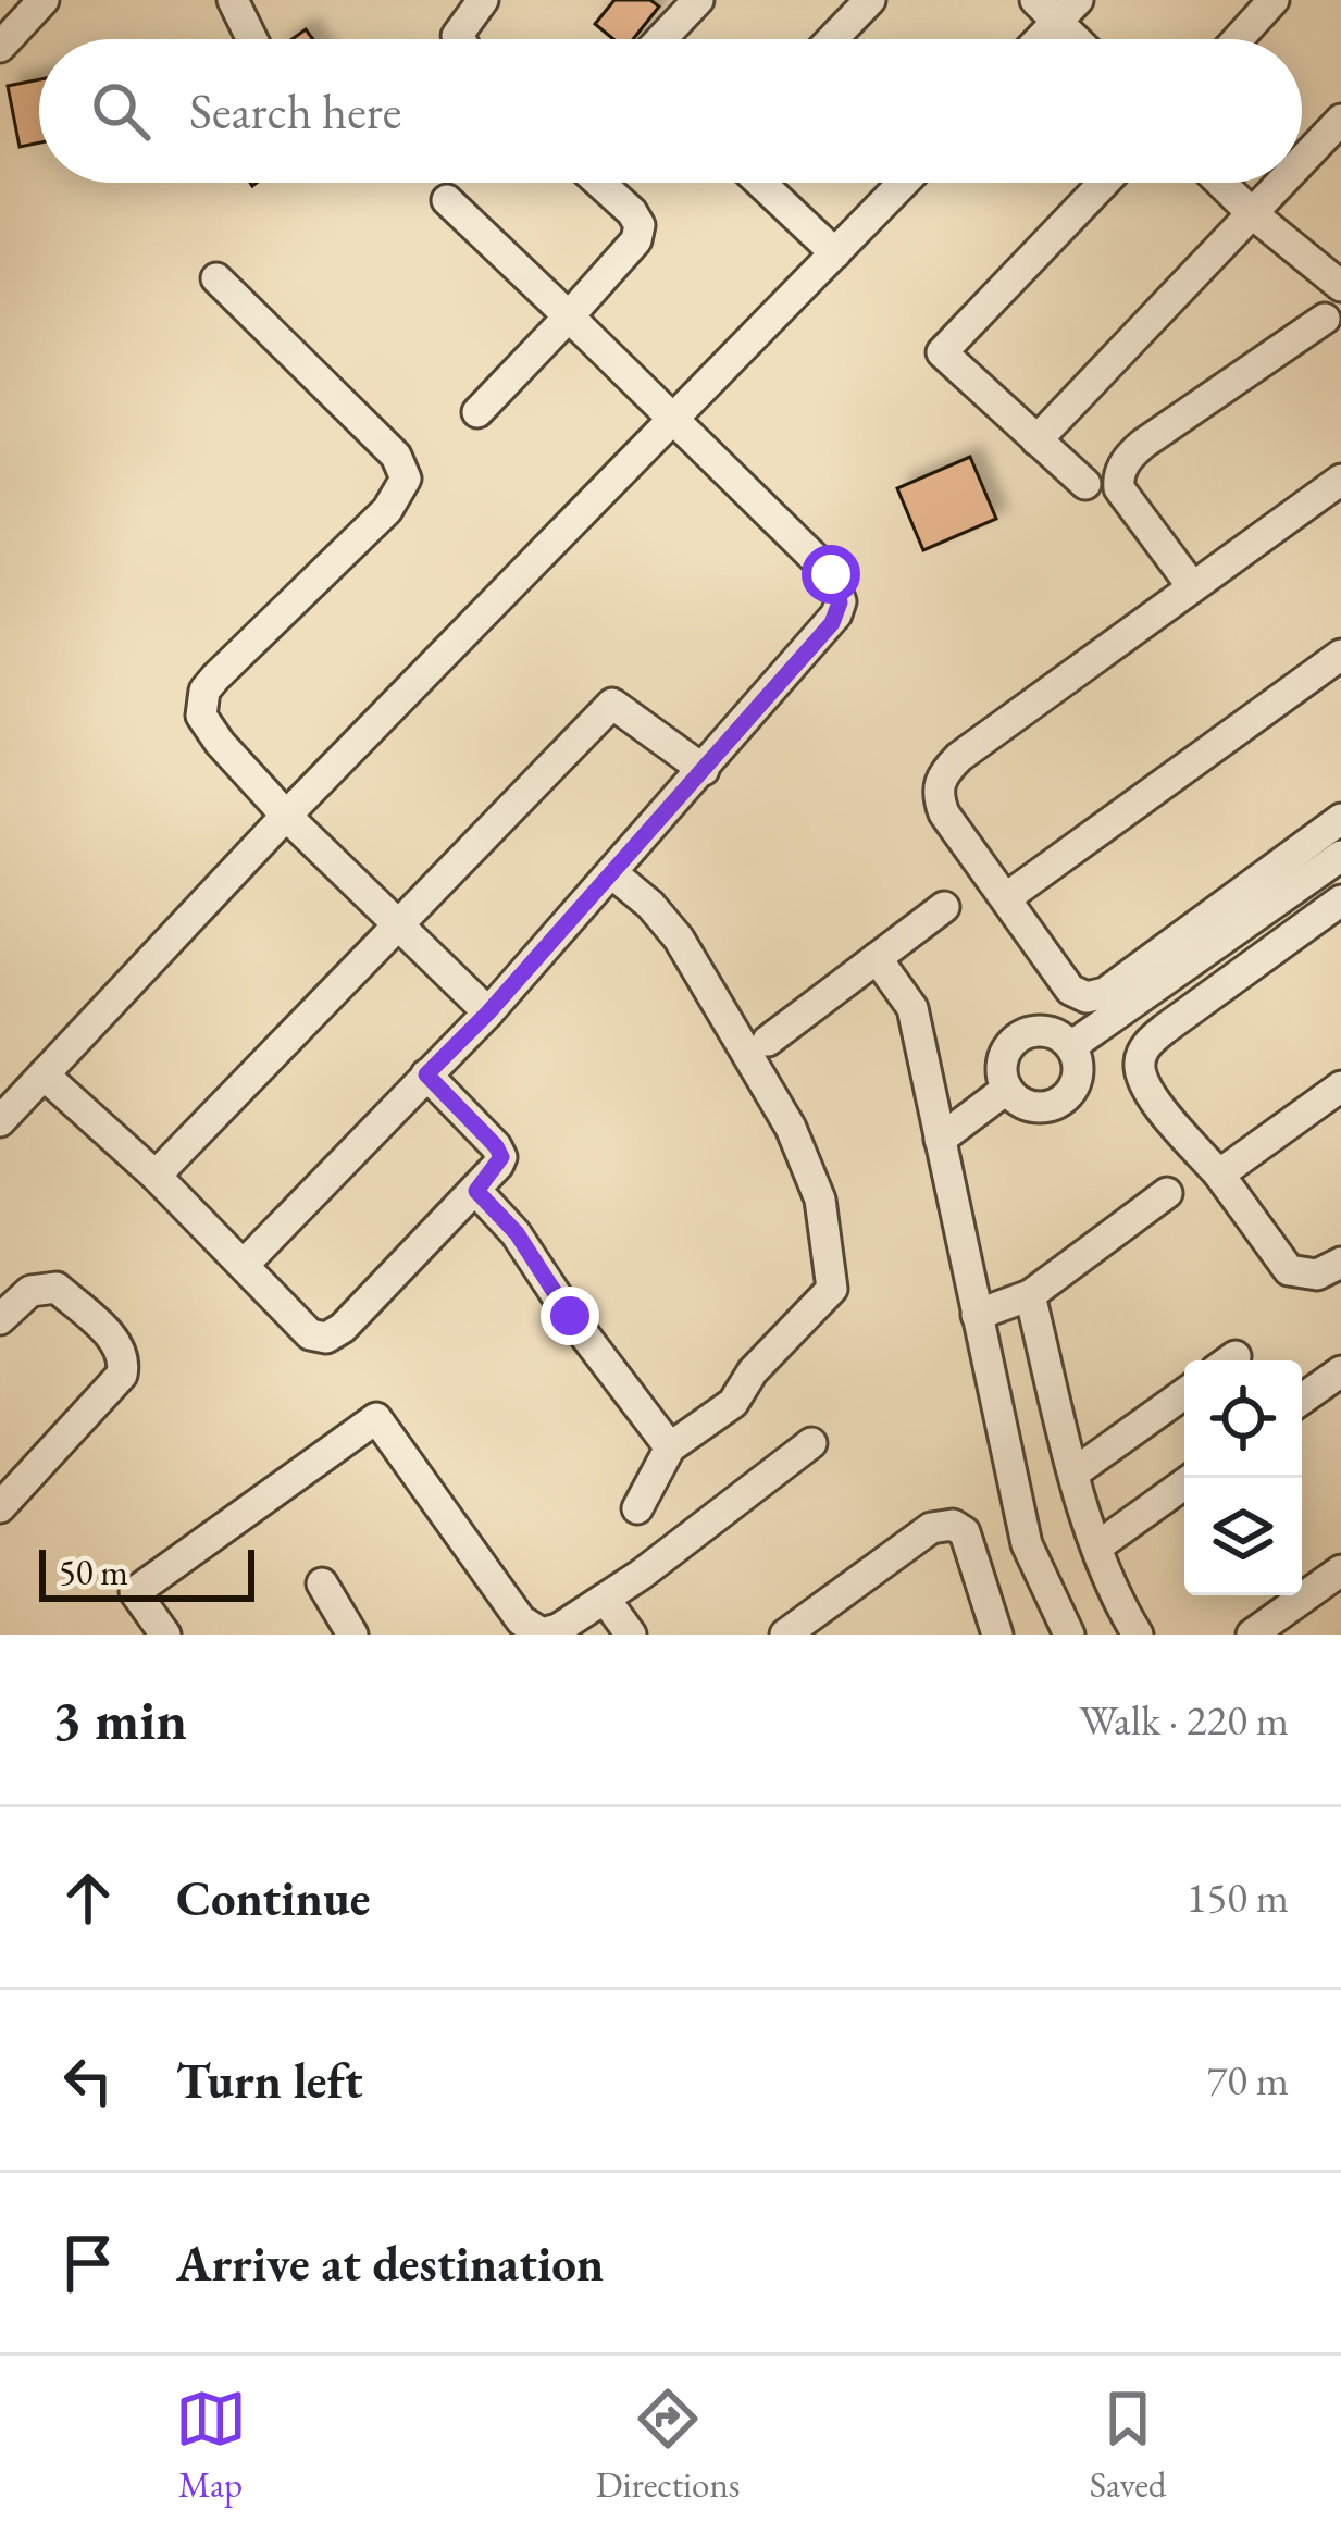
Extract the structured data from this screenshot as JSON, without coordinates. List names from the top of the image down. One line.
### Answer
{"scale_bar":"50 m","page":{"search":"Search here","scale":"50 m","heading":["3 min","Walk · 220 m"],"list":[["Continue","150 m"],["Turn left","70 m"],"Arrive at destination"],"nav":["Map","Directions","Saved"]}}
